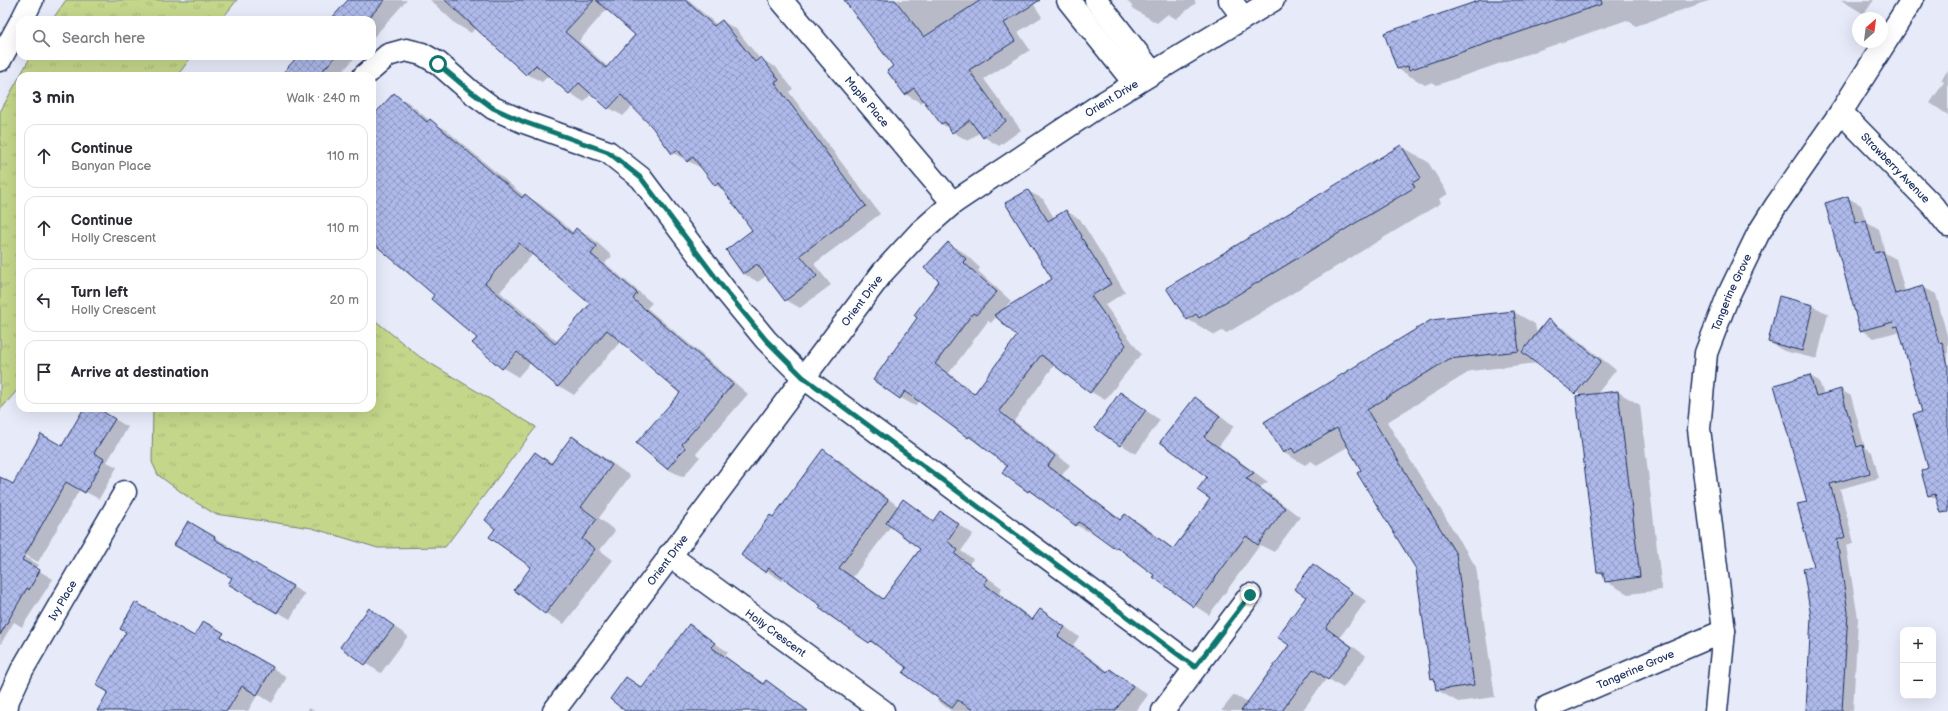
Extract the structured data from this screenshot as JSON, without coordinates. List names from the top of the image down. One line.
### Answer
{"streets":{"street":["Orient Drive","Maple Place","Strawberry Avenue","Tangerine Grove","Ivy Place","Holly Crescent"]},"crossings":[["Orient Drive","Maple Place"],["Orient Drive","Holly Crescent"],["Strawberry Avenue","Tangerine Grove"]],"north":"top right","page":{"search":"Search here","heading":["3 min","Walk · 240 m"],"list":[["Continue","Banyan Place","110 m"],["Continue","Holly Crescent","110 m"],["Turn left","Holly Crescent","20 m"],"Arrive at destination"],"map_buttons":["+","−"]}}
